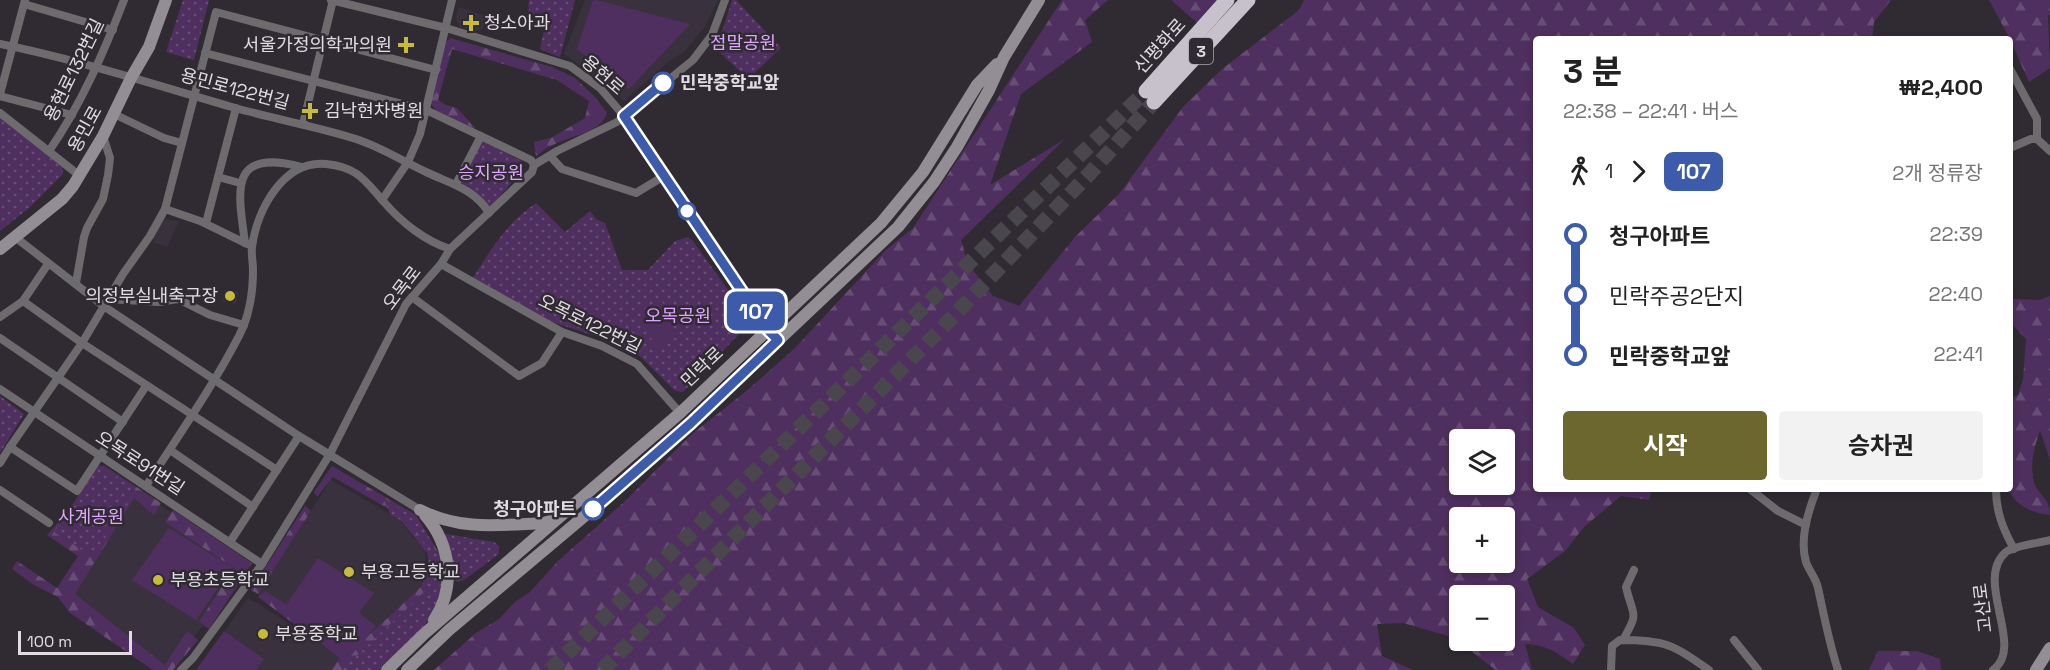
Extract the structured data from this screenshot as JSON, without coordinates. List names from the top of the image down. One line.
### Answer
{"streets":{"highway":["신평화로","3"],"main road":["용민로","민락로"],"street":["용현로132번길","용현로","용민로122번길","오목로","오목로122번길","오목로91번길","고산로"]},"crossings":[["용현로132번길","용민로122번길"],["용현로","오목로"],["용현로","민락로"],["용민로122번길","용민로"],["용민로122번길","오목로"],["오목로","오목로122번길"],["오목로","오목로91번길"],["오목로122번길","민락로"]],"parks":["점말공원","승지공원","오목공원","사계공원"],"places":{"health":["청소아과","서울가정의학과의원","김낙현차병원"],"other":["민락중학교앞","의정부실내축구장","청구아파트","부용고등학교","부용초등학교","부용중학교"]},"lines":["bus line 107"],"scale_bar":"100 m","page":{"on_map":"107","heading":["3 분","22:38 – 22:41 · 버스","₩2,400"],"legs":["1","107","2개 정류장"],"list":[{"name":"청구아파트","value":"22:39"},{"name":"민락주공2단지","value":"22:40"},{"name":"민락중학교앞","value":"22:41"}],"buttons":["시작","승차권"],"map_buttons":["+","−"],"scale":"100 m"}}
